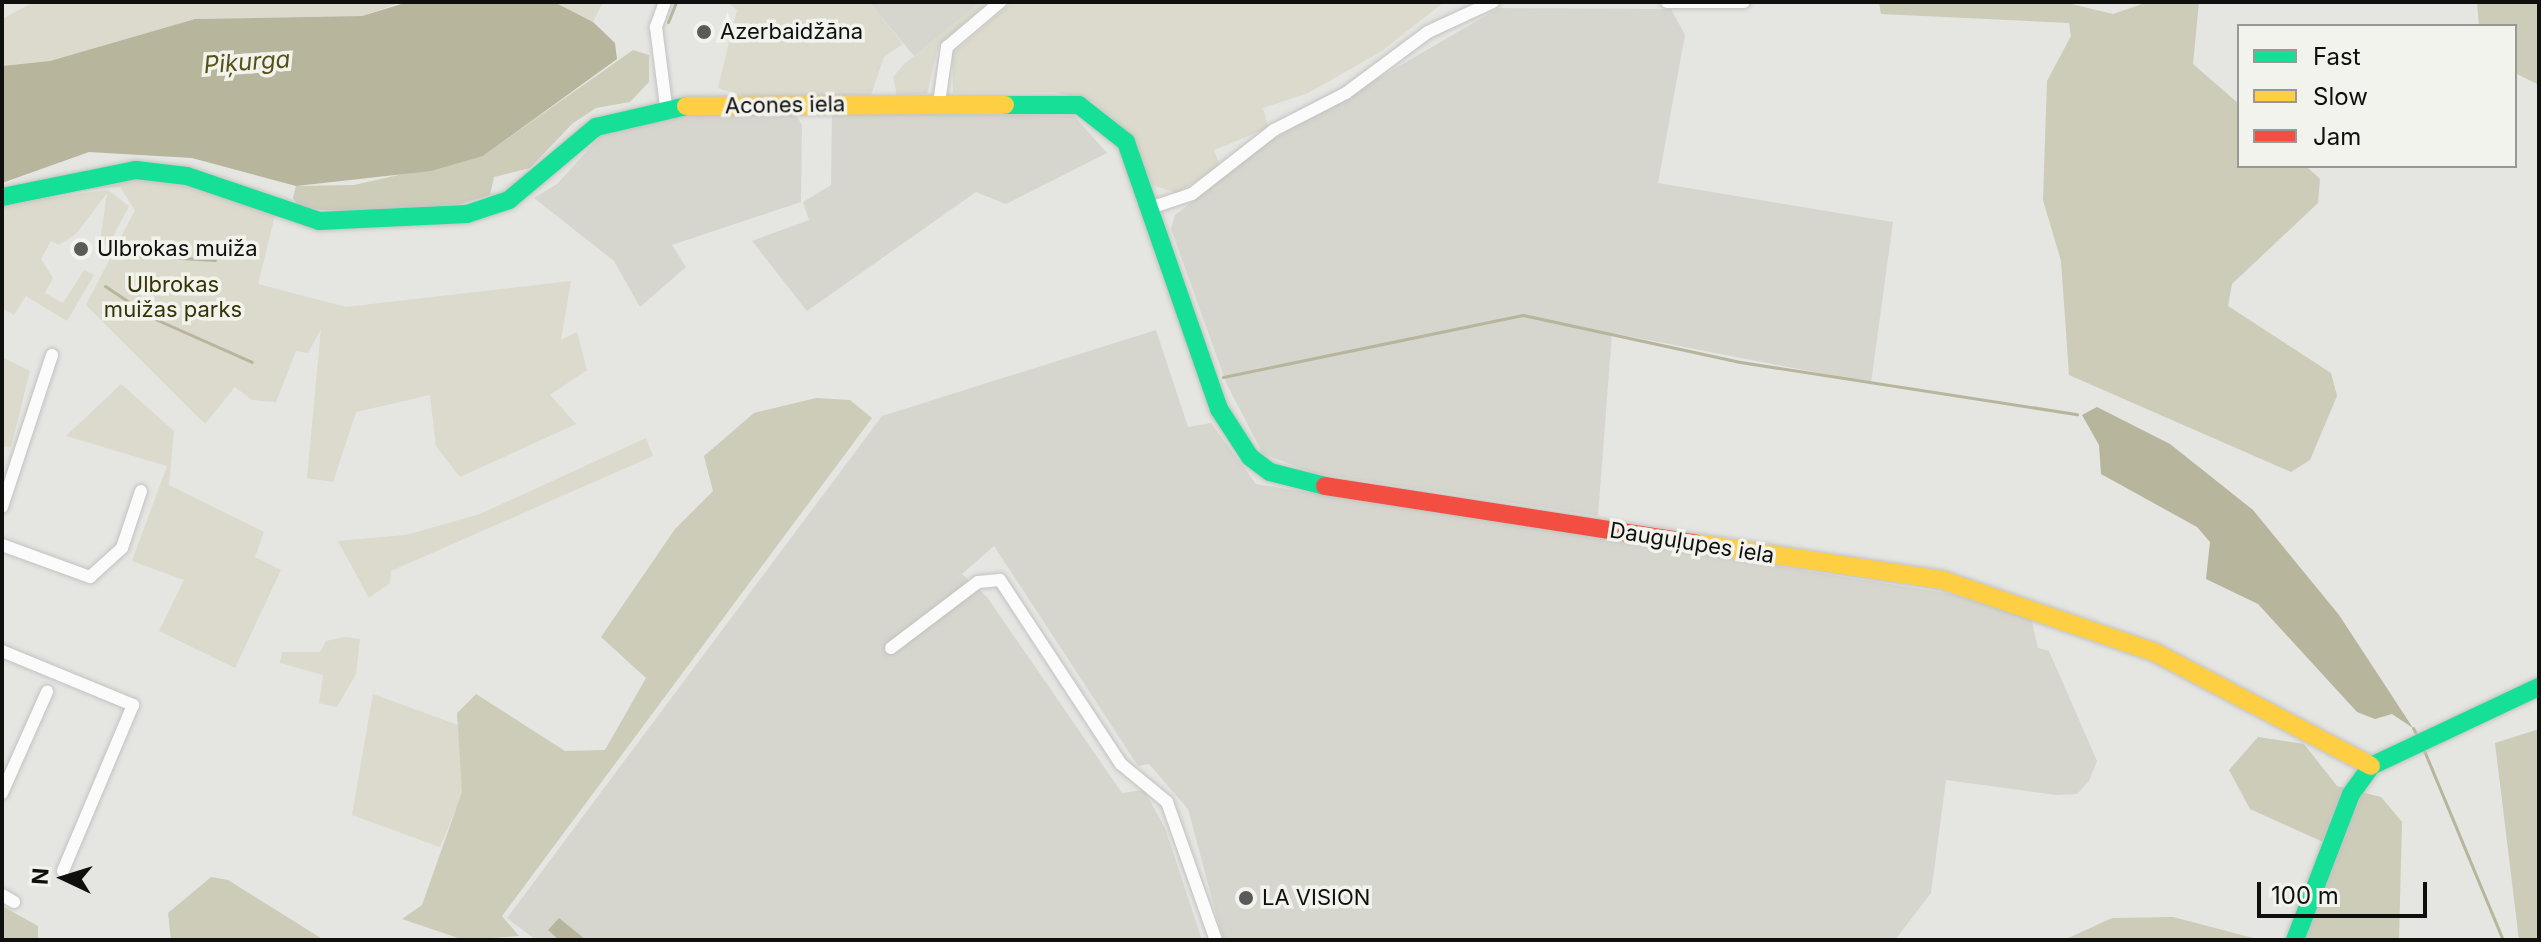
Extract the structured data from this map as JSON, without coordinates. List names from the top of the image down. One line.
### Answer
{"streets":{"street":["Acones iela","Dauguļupes iela"]},"crossings":[["Acones iela","Dauguļupes iela"]],"water":["Piķurga"],"parks":["Ulbrokas muižas parks"],"places":["Azerbaidžāna","Ulbrokas muiža","LA VISION"],"legend":["Fast","Slow","Jam"],"scale_bar":"100 m","north":"left"}
